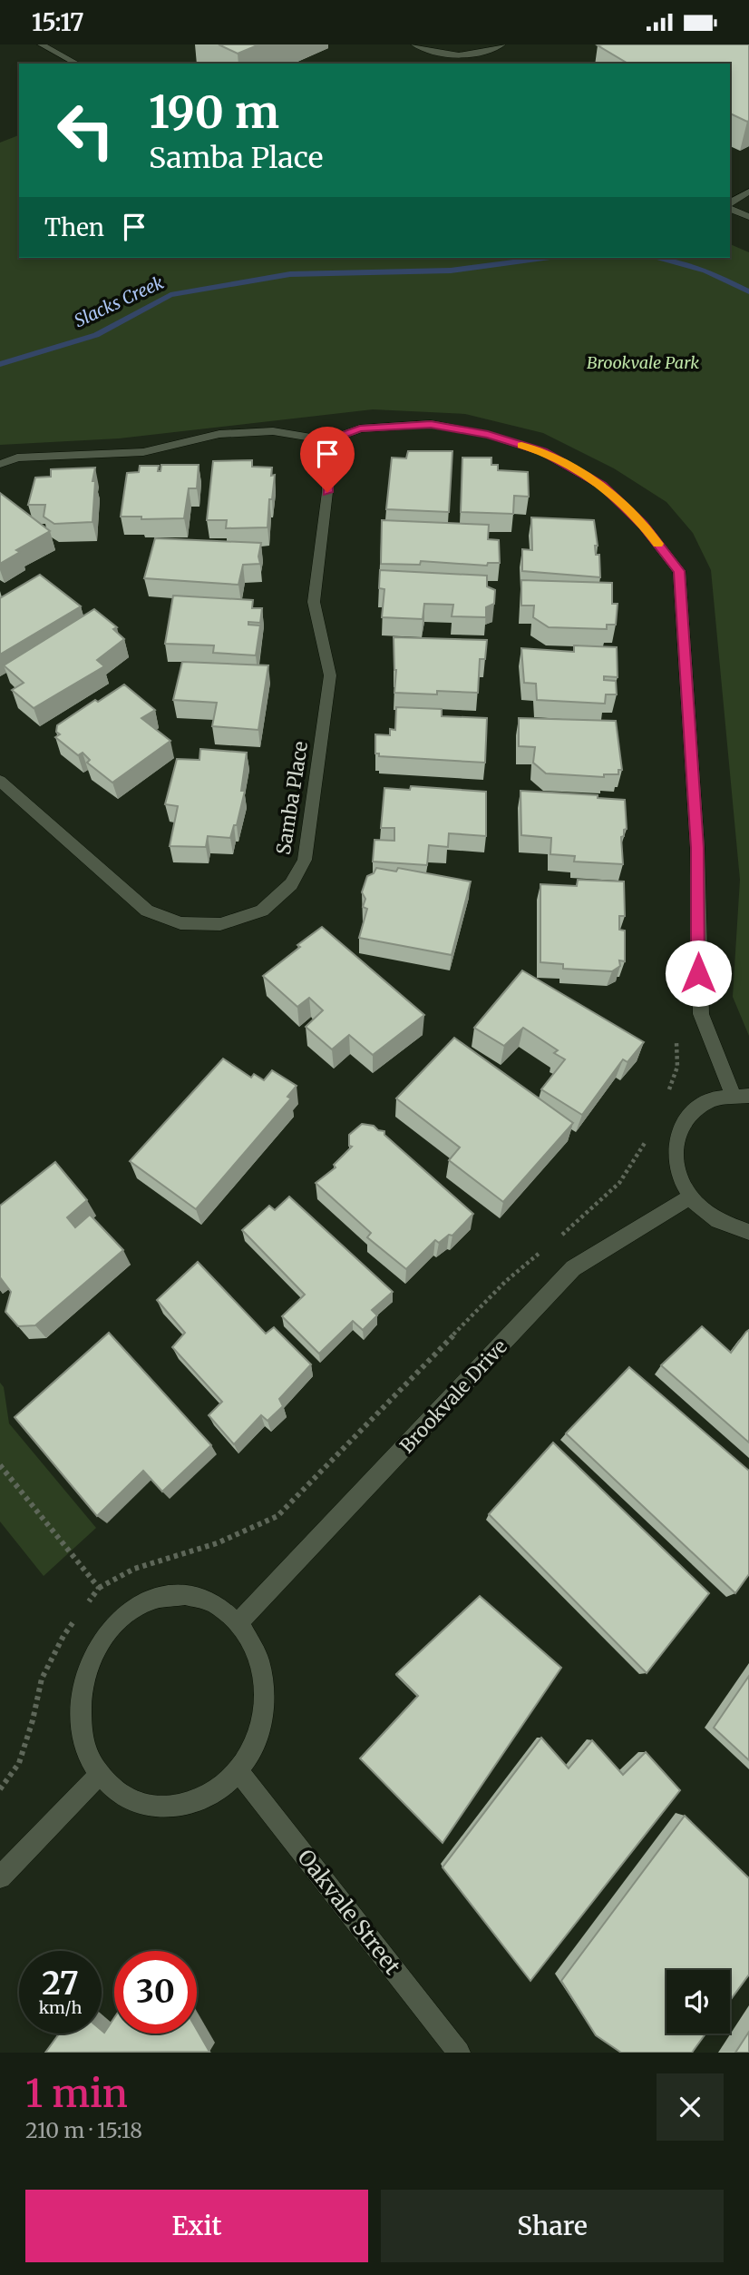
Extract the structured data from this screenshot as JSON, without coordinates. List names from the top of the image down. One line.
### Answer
{"streets":{"street":["Samba Place","Brookvale Drive","Oakvale Street"]},"crossings":[["Brookvale Drive","Oakvale Street"]],"water":["Slacks Creek"],"parks":["Brookvale Park"],"page":{"status":"15:17","turn":["190 m","Samba Place"],"then":"Then","speed":"27 km/h","limit":"30","heading":["1 min","210 m · 15:18"],"buttons":["Exit","Share"]}}
